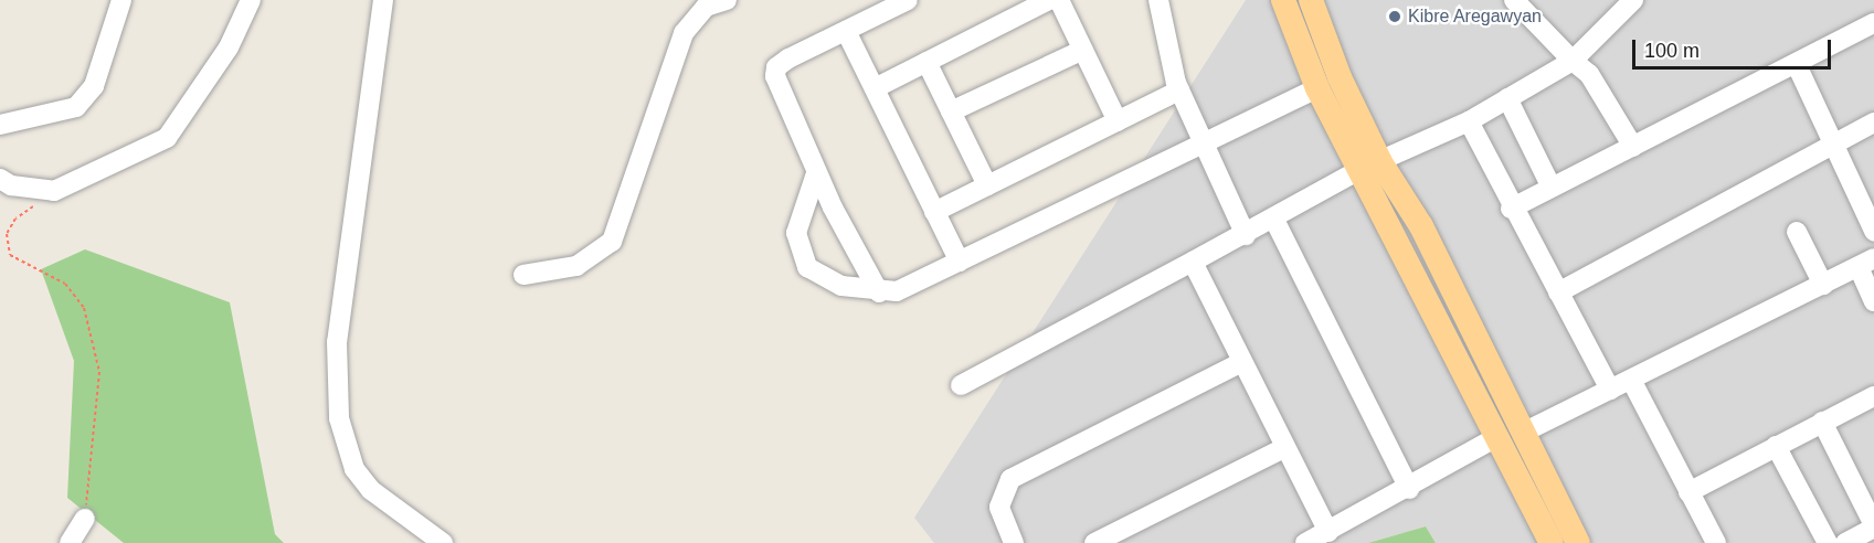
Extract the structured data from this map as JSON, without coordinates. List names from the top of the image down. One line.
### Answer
{"places":["Kibre Aregawyan"],"scale_bar":"100 m"}
